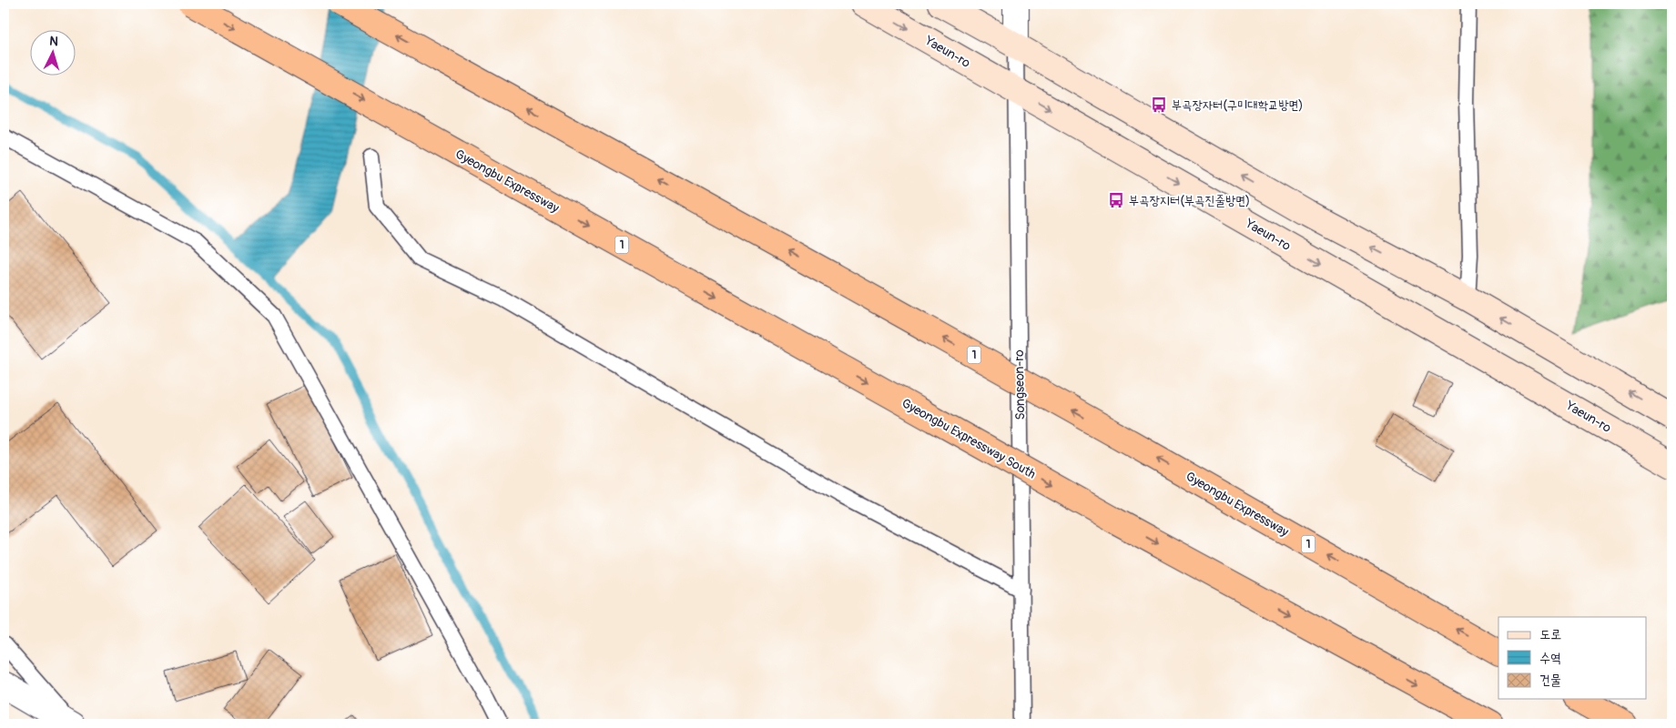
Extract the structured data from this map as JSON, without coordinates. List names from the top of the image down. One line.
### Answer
{"streets":{"highway":["Gyeongbu Expressway","1","Gyeongbu Expressway South"],"main road":["Yaeun-ro"],"lane":["Songseon-ro"]},"crossings":[["Yaeun-ro","Songseon-ro"],["Gyeongbu Expressway","Gyeongbu Expressway South"]],"one_way":["Gyeongbu Expressway South"],"places":{"bus stop":["부곡장자터(구미대학교방면)","부곡장지터(부곡진줄방면)"]},"legend":["도로","수역","건물"],"north":"top"}
